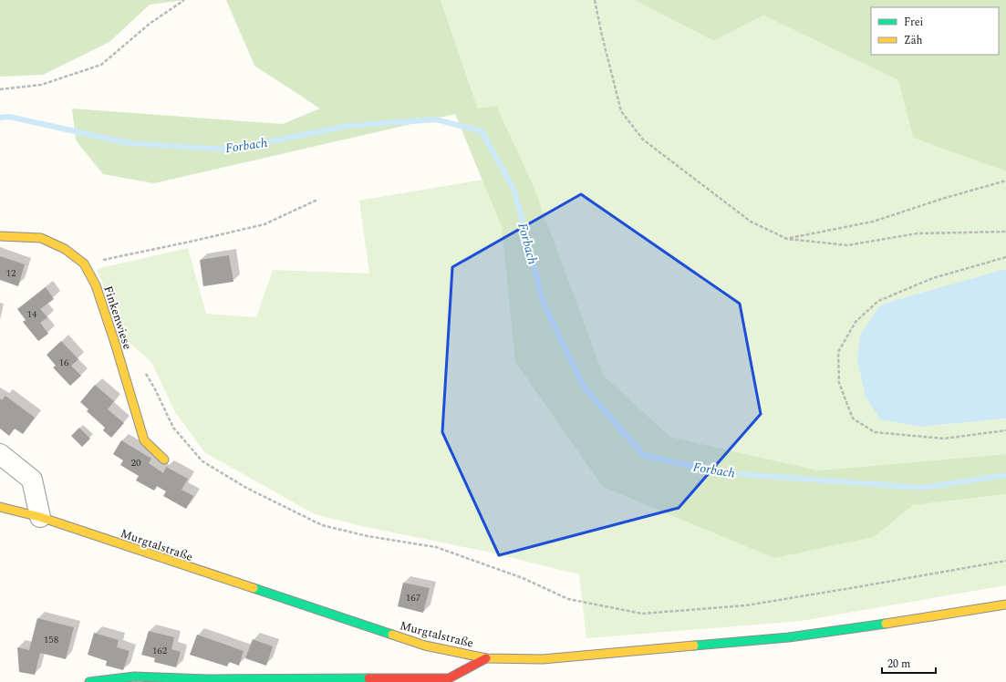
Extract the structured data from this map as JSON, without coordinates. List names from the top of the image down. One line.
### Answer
{"streets":{"main road":["Finkenwiese","Murgtalstraße"]},"water":["Forbach"],"house_numbers":["12","14","16","20","167","158","162"],"legend":["Frei","Zäh"],"scale_bar":"20 m"}
